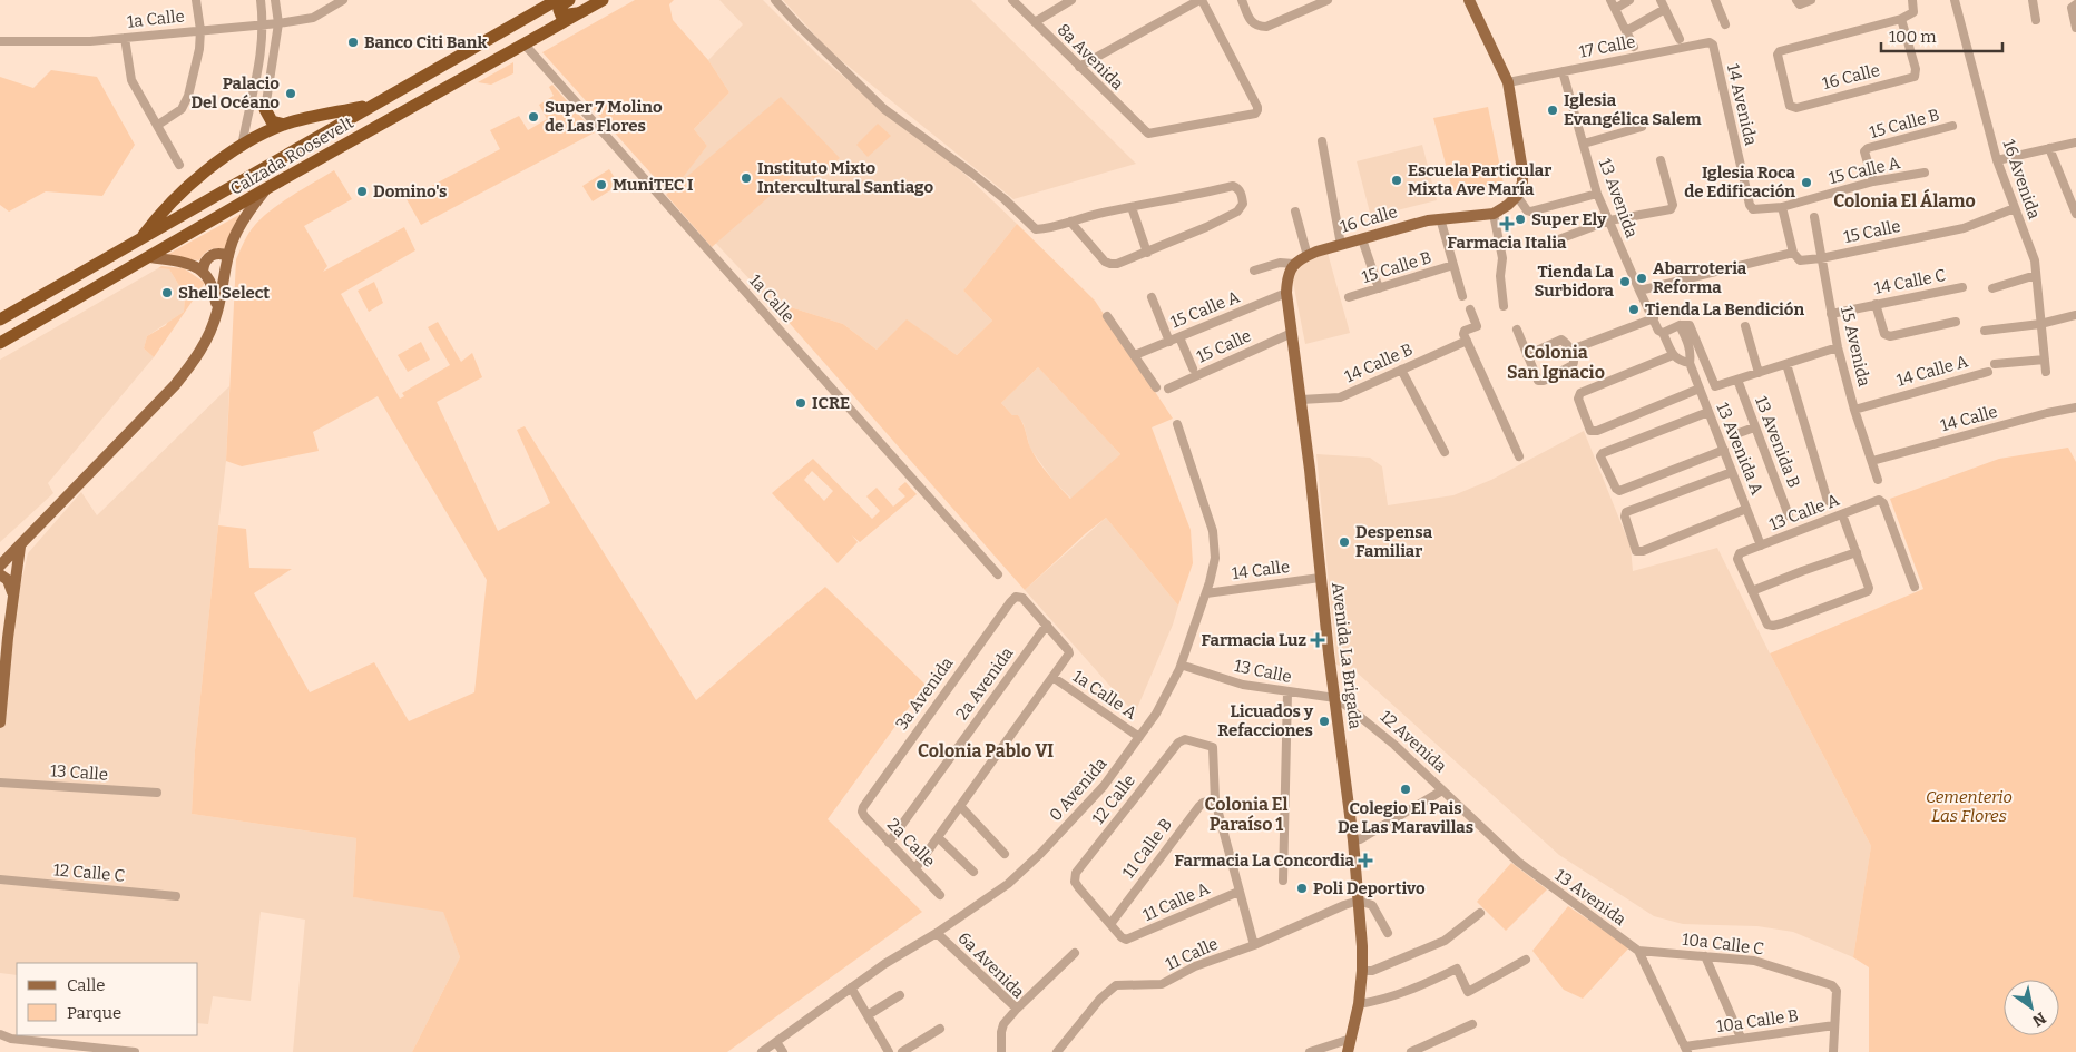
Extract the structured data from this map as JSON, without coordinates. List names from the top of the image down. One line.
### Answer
{"streets":{"highway":["Calzada Roosevelt"],"main road":["16 Calle","Avenida La Brigada"],"street":["1a Calle","17 Calle","8a Avenida","14 Avenida","15 Calle B","15 Calle A","16 Avenida","13 Avenida","15 Calle","14 Calle C","15 Avenida","14 Calle B","14 Calle A","14 Calle","13 Avenida B","13 Avenida A","13 Calle A","13 Calle","2a Avenida","3a Avenida","1a Calle A","12 Avenida","0 Avenida","12 Calle","2a Calle","11 Calle B","12 Calle C","11 Calle A","10a Calle C","11 Calle","6a Avenida","10a Calle B"]},"crossings":[["1a Calle","Calzada Roosevelt"],["17 Calle","14 Avenida"],["17 Calle","13 Avenida"],["16 Calle","Avenida La Brigada"],["14 Avenida","15 Calle A"],["15 Calle B","15 Calle A"],["15 Calle A","Avenida La Brigada"],["16 Avenida","15 Calle"],["16 Avenida","14 Calle A"],["13 Avenida","12 Avenida"],["13 Avenida","10a Calle C"],["13 Avenida","10a Calle B"],["15 Calle","15 Avenida"],["15 Calle","Avenida La Brigada"],["14 Calle C","15 Avenida"],["15 Avenida","14 Calle A"],["15 Avenida","14 Calle"],["14 Calle B","Avenida La Brigada"],["14 Calle","Avenida La Brigada"],["14 Calle","0 Avenida"],["13 Avenida B","13 Avenida A"],["13 Avenida A","13 Calle A"],["Avenida La Brigada","13 Calle"],["Avenida La Brigada","12 Avenida"],["Avenida La Brigada","11 Calle"],["13 Calle","12 Avenida"],["2a Avenida","3a Avenida"],["2a Avenida","2a Calle"],["3a Avenida","2a Calle"],["1a Calle A","0 Avenida"],["0 Avenida","6a Avenida"],["12 Calle","11 Calle B"],["12 Calle","11 Calle A"],["11 Calle B","11 Calle A"],["10a Calle C","10a Calle B"]],"districts":["Colonia El Álamo","Colonia San Ignacio","Colonia Pablo VI","Colonia El Paraíso 1"],"parks":["Cementerio Las Flores"],"places":{"other":["Banco Citi Bank","Palacio Del Océano","Iglesia Evangélica Salem","Super 7 Molino de Las Flores","Instituto Mixto Intercultural Santiago","Escuela Particular Mixta Ave María","Iglesia Roca de Edificación","MuniTEC I","Domino's","Super Ely","Abarroteria Reforma","Tienda La Surbidora","Shell Select","Tienda La Bendición","ICRE","Despensa Familiar","Licuados y Refacciones","Colegio El Pais De Las Maravillas","Poli Deportivo"],"health":["Farmacia Italia","Farmacia Luz","Farmacia La Concordia"]},"legend":["Calle","Parque"],"scale_bar":"100 m","north":"bottom right"}
